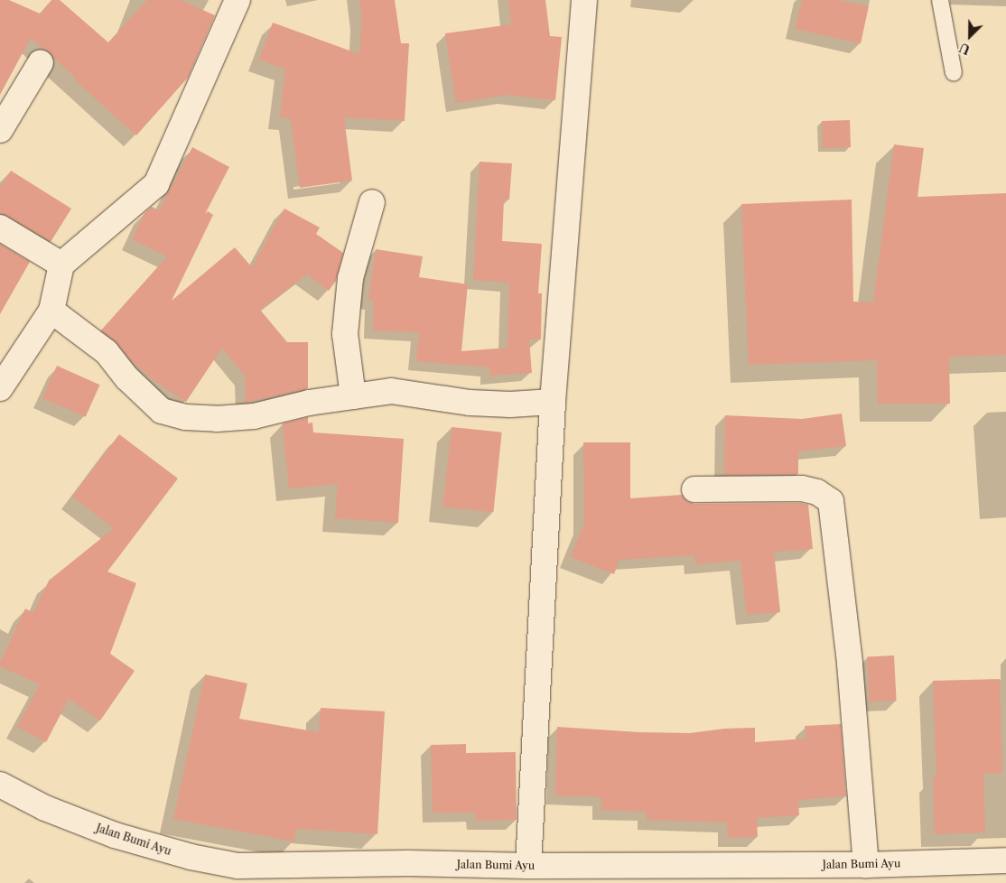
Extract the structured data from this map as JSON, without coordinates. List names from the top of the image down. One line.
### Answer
{"streets":{"street":["Jalan Bumi Ayu"]},"north":"bottom left"}
